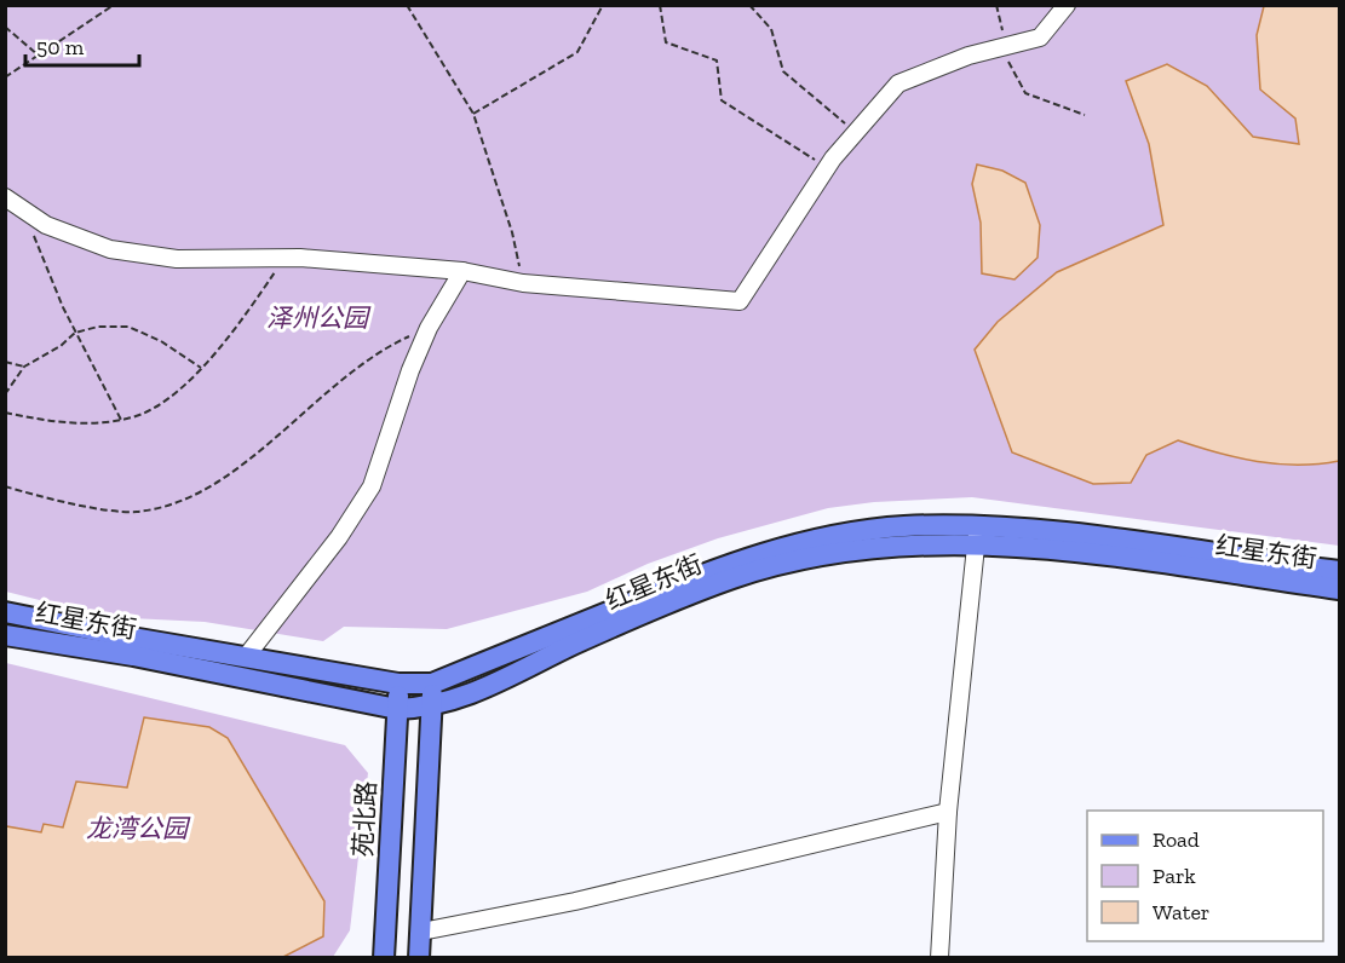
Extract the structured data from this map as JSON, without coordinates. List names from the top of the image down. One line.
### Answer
{"streets":{"main road":["红星东街","苑北路"]},"crossings":[["红星东街","苑北路"]],"parks":["泽州公园","龙湾公园"],"legend":["Road","Park","Water"],"scale_bar":"50 m"}
